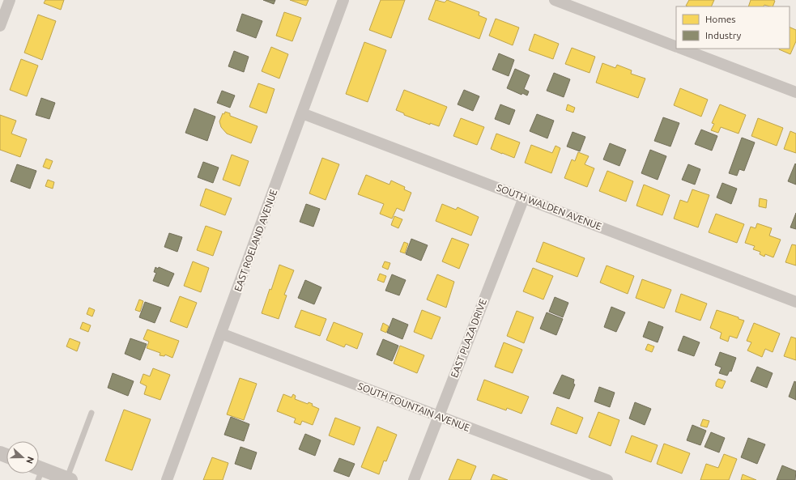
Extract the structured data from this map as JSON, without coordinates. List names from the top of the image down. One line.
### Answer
{"streets":{"street":["SOUTH WALDEN AVENUE","EAST ROELAND AVENUE","EAST PLAZA DRIVE","SOUTH FOUNTAIN AVENUE"]},"crossings":[["SOUTH WALDEN AVENUE","EAST ROELAND AVENUE"],["SOUTH WALDEN AVENUE","EAST PLAZA DRIVE"],["EAST ROELAND AVENUE","SOUTH FOUNTAIN AVENUE"],["EAST PLAZA DRIVE","SOUTH FOUNTAIN AVENUE"]],"legend":["Homes","Industry"],"north":"right"}
